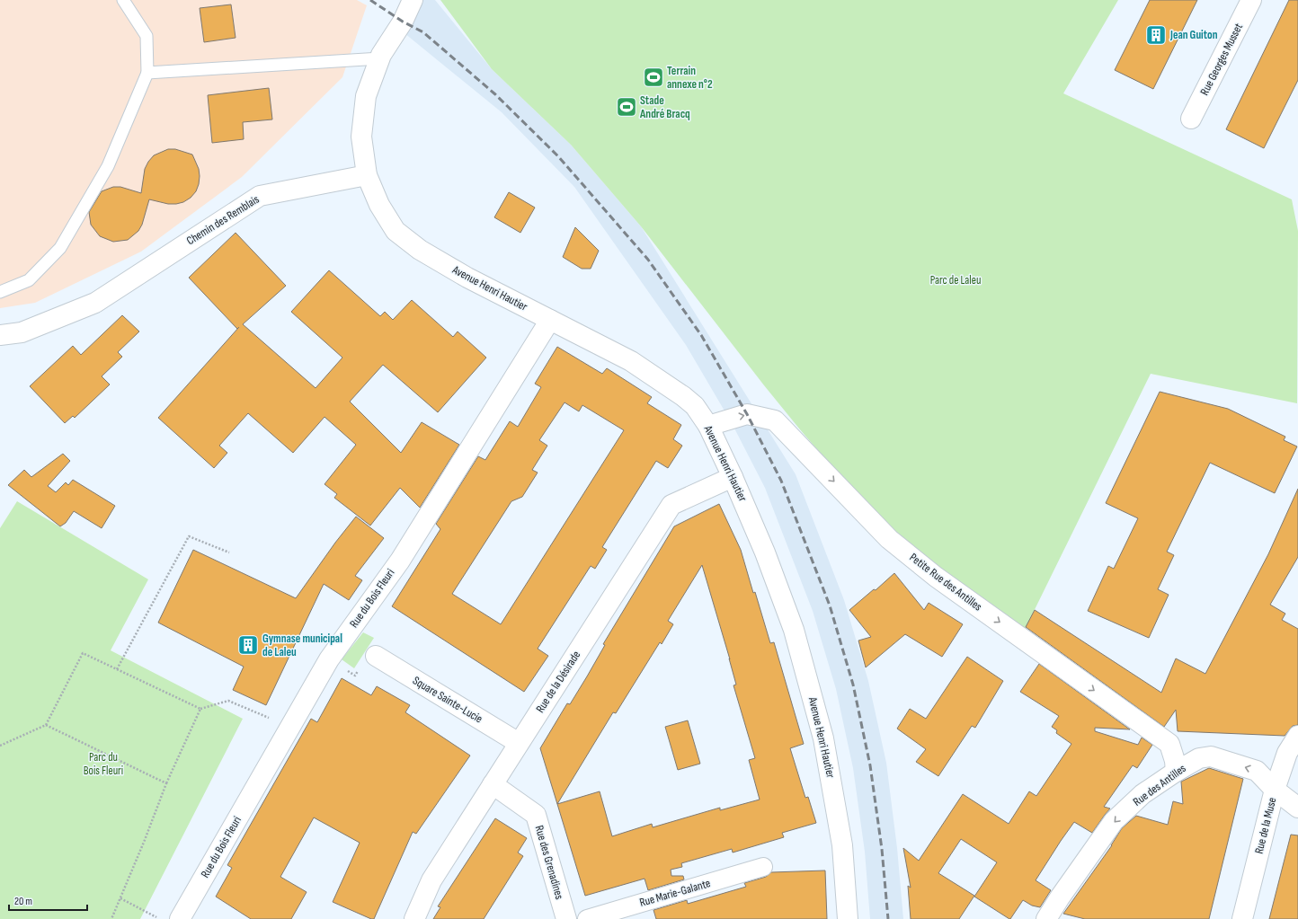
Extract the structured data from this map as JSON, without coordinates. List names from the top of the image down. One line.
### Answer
{"streets":{"street":["Rue Georges Musset","Chemin des Remblais","Avenue Henri Hautier","Petite Rue des Antilles","Rue du Bois Fleuri","Rue de la Désirade","Square Sainte-Lucie","Rue des Antilles","Rue de la Muse","Rue des Grenadines","Rue Marie-Galante"]},"crossings":[["Chemin des Remblais","Avenue Henri Hautier"],["Avenue Henri Hautier","Petite Rue des Antilles"],["Avenue Henri Hautier","Rue du Bois Fleuri"],["Avenue Henri Hautier","Rue de la Désirade"],["Petite Rue des Antilles","Rue des Antilles"],["Rue de la Désirade","Square Sainte-Lucie"],["Rue de la Désirade","Rue des Grenadines"],["Rue des Antilles","Rue de la Muse"]],"one_way":["Petite Rue des Antilles","Rue des Antilles"],"parks":["Parc de Laleu","Parc du Bois Fleuri"],"places":{"building":["Jean Guiton","Gymnase municipal de Laleu"],"sports":["Terrain annexe n°2","Stade André Bracq"]},"scale_bar":"20 m"}
